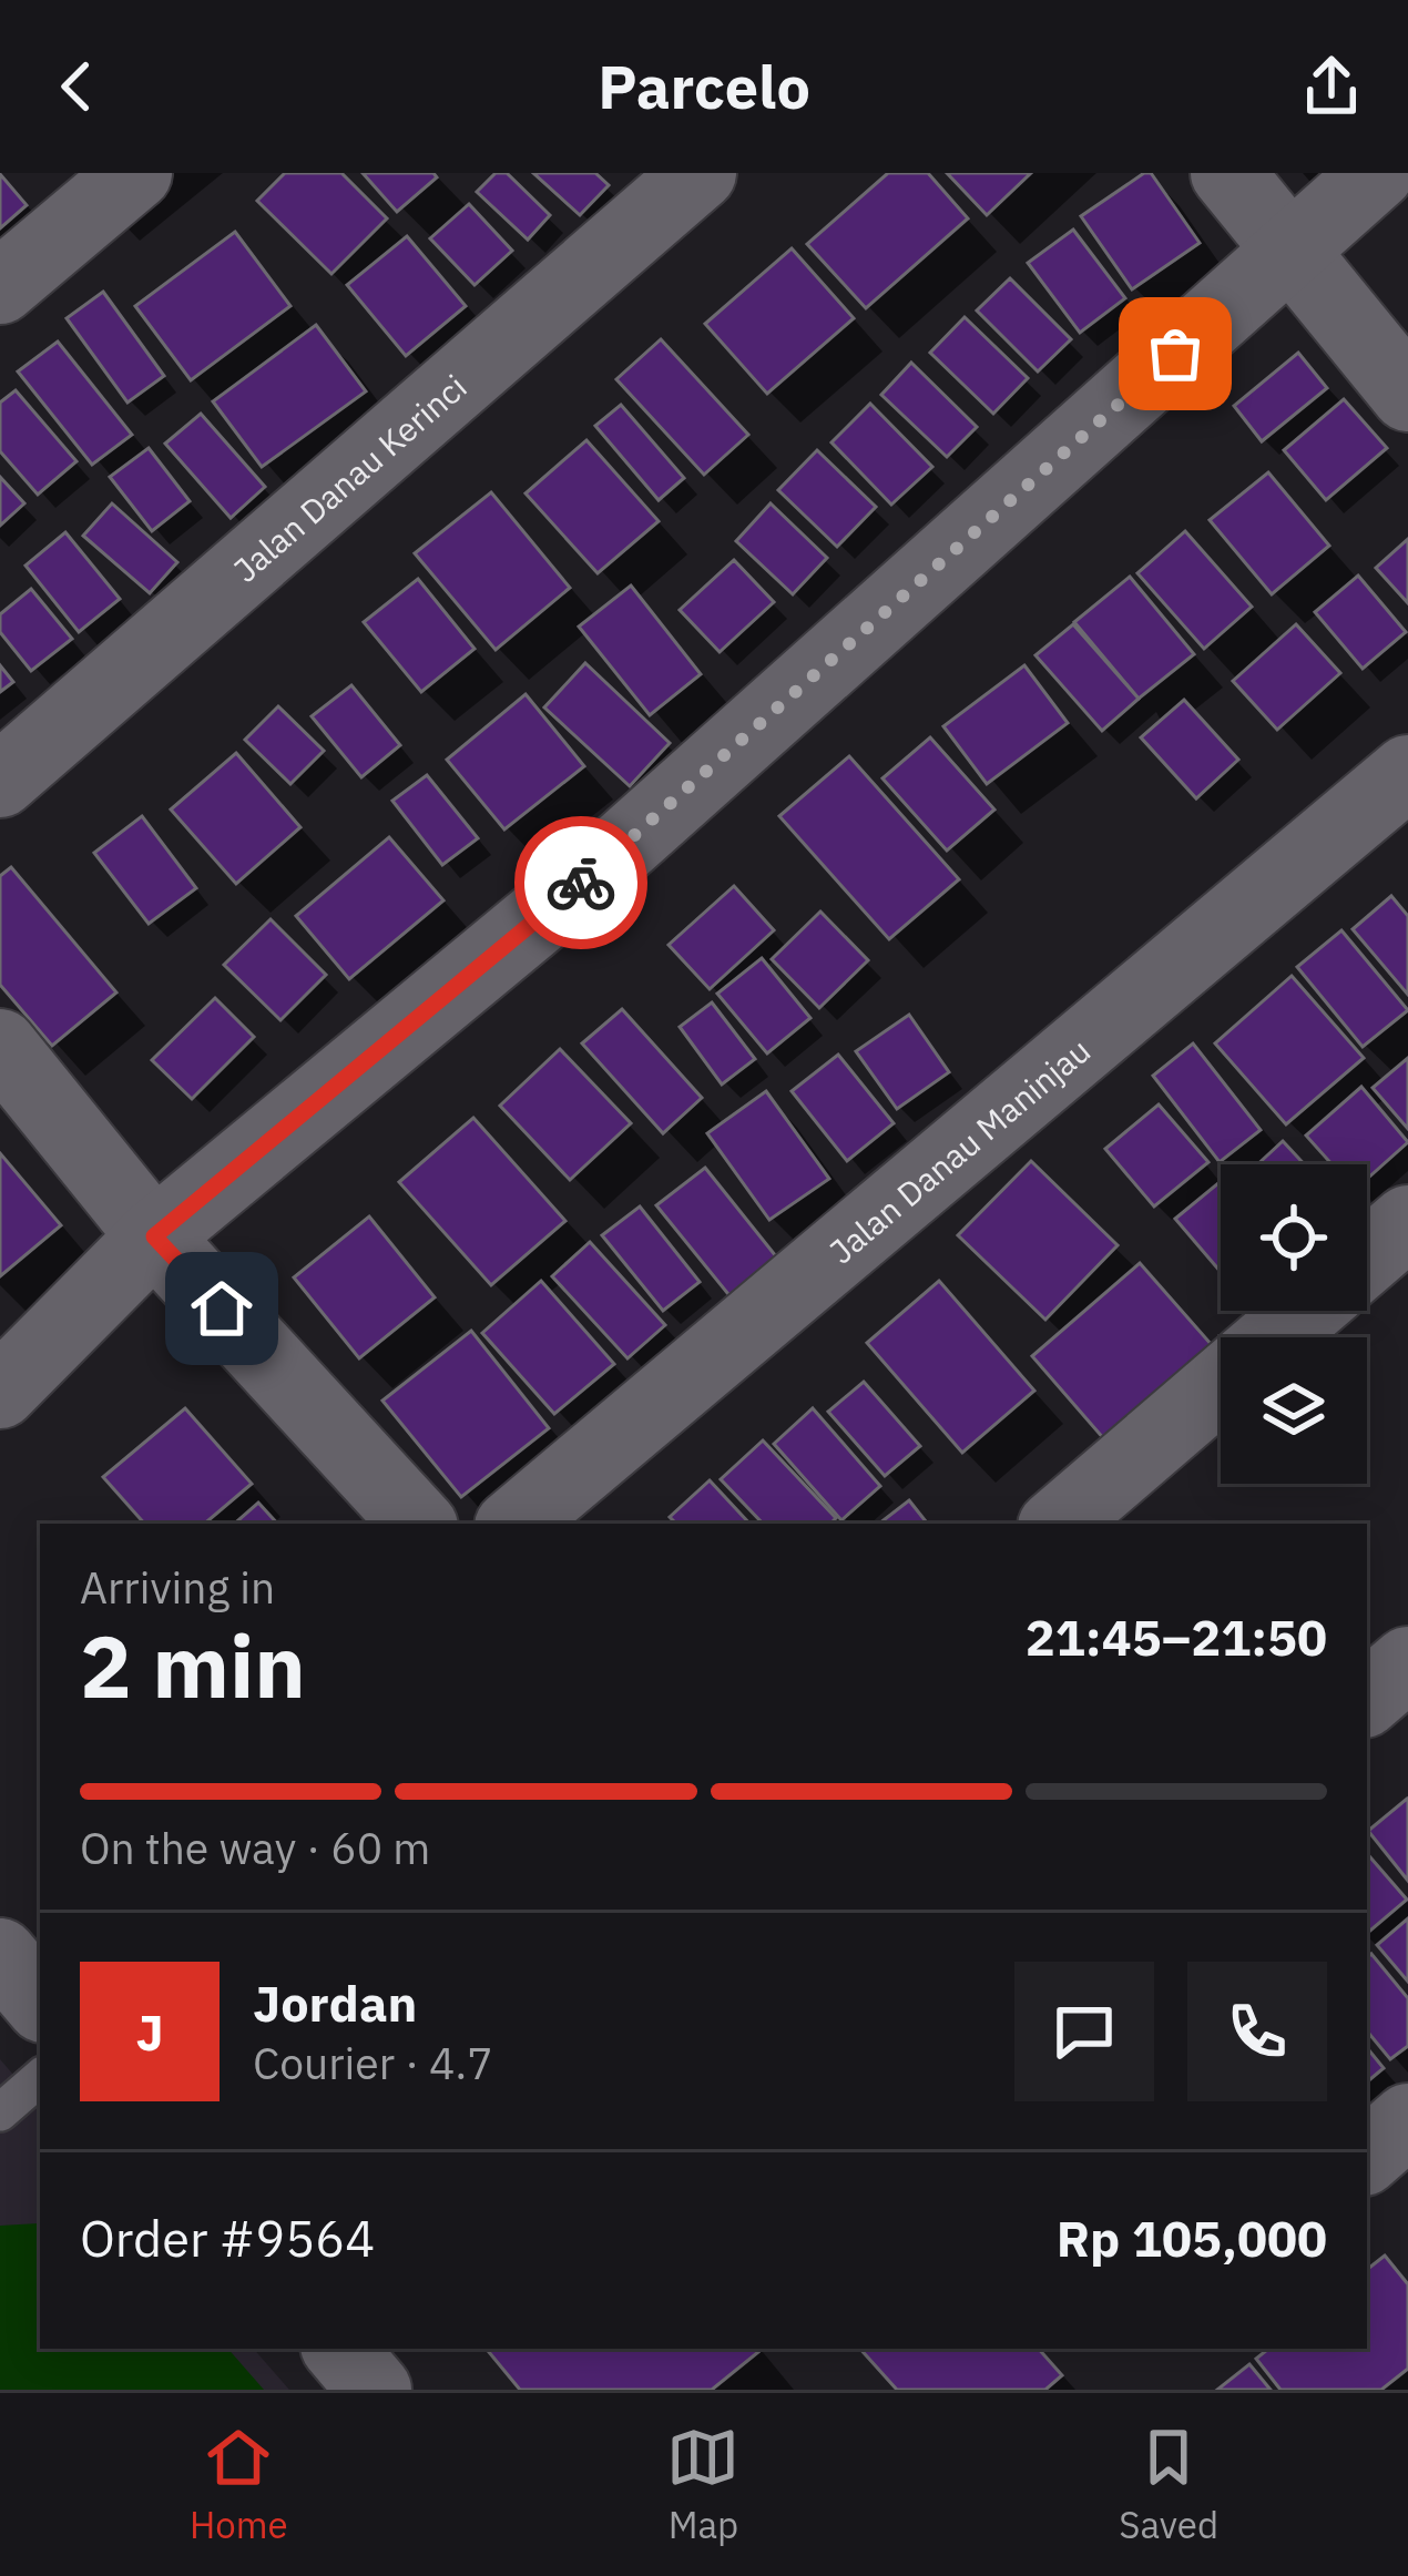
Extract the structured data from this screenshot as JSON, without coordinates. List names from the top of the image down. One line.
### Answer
{"streets":{"street":["Jalan Danau Kerinci","Jalan Danau Maninjau"]},"page":{"header":"Parcelo","heading":["2 min","Arriving in","21:45–21:50"],"panel":["Jordan","Courier · 4.7","Order #9564","Rp 105,000"],"bar":"On the way · 60 m","round":"J","tabs":["Home","Map","Saved"]}}
